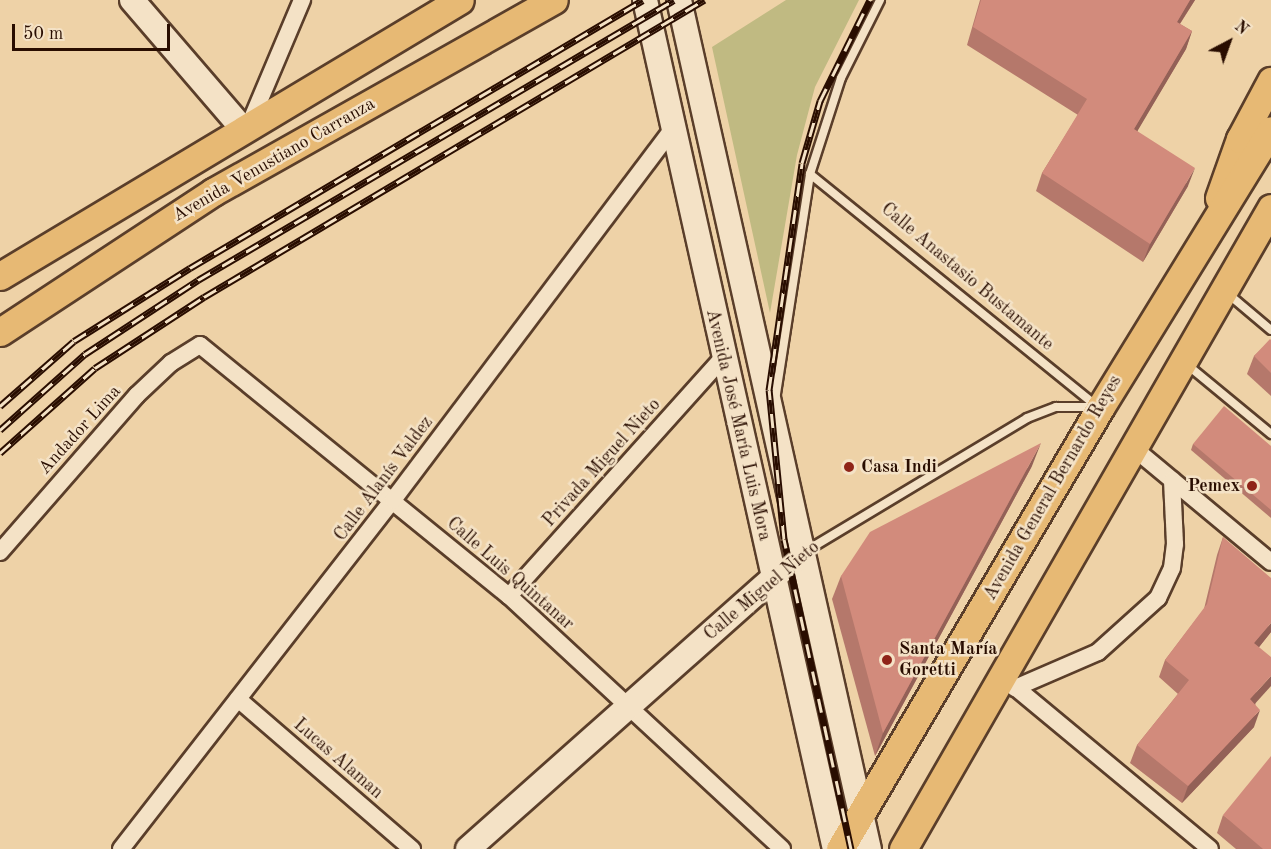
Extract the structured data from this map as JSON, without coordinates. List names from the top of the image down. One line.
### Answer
{"streets":{"main road":["Avenida Venustiano Carranza","Avenida General Bernardo Reyes"],"street":["Avenida José María Luis Mora","Andador Lima","Privada Miguel Nieto","Calle Alanís Valdez","Calle Luis Quintanar","Calle Miguel Nieto","Lucas Alaman"],"lane":["Calle Anastasio Bustamante"]},"crossings":[["Calle Anastasio Bustamante","Avenida General Bernardo Reyes"],["Calle Anastasio Bustamante","Calle Miguel Nieto"],["Avenida José María Luis Mora","Privada Miguel Nieto"],["Avenida José María Luis Mora","Calle Alanís Valdez"],["Avenida José María Luis Mora","Avenida General Bernardo Reyes"],["Avenida José María Luis Mora","Calle Miguel Nieto"],["Andador Lima","Calle Luis Quintanar"],["Privada Miguel Nieto","Calle Luis Quintanar"],["Calle Alanís Valdez","Calle Luis Quintanar"],["Calle Alanís Valdez","Lucas Alaman"],["Avenida General Bernardo Reyes","Calle Miguel Nieto"],["Calle Luis Quintanar","Calle Miguel Nieto"]],"places":["Casa Indi","Pemex","Santa María Goretti"],"scale_bar":"50 m","north":"top right"}
